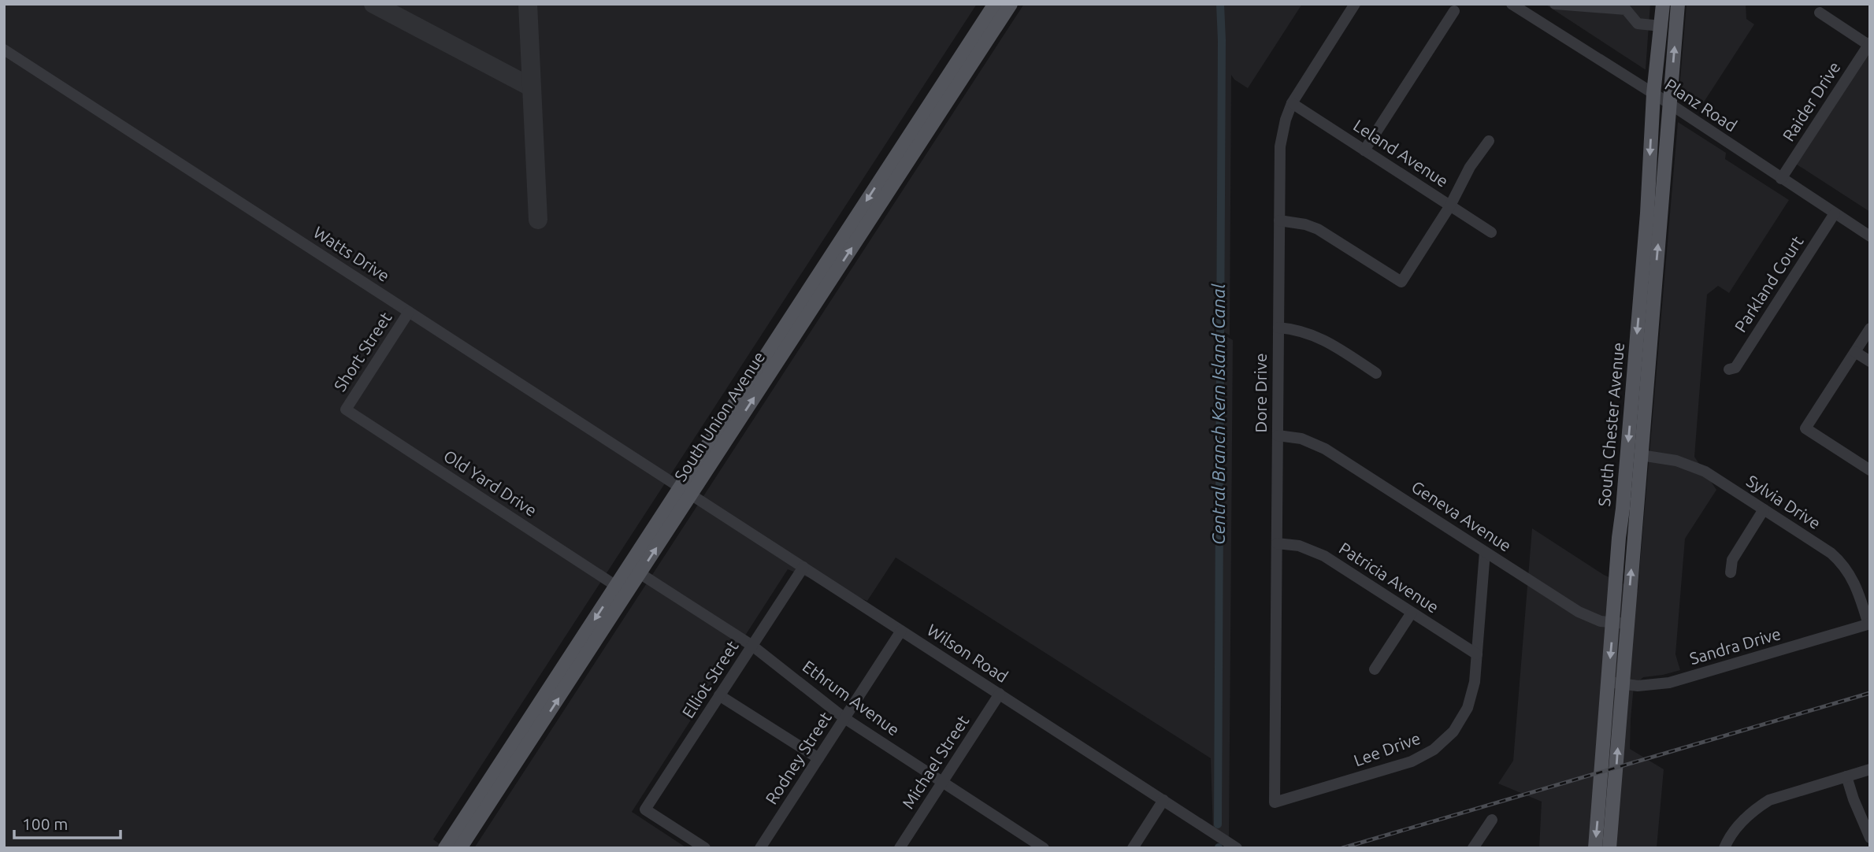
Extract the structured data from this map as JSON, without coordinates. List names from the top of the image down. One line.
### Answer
{"streets":{"main road":["South Union Avenue","South Chester Avenue"],"street":["Raider Drive","Planz Road","Leland Avenue","Watts Drive","Parkland Court","Short Street","Dore Drive","Old Yard Drive","Sylvia Drive","Geneva Avenue","Patricia Avenue","Sandra Drive","Wilson Road","Elliot Street","Ethrum Avenue","Lee Drive","Rodney Street","Michael Street"]},"crossings":[["Raider Drive","Planz Road"],["Planz Road","Parkland Court"],["Planz Road","South Chester Avenue"],["Leland Avenue","Dore Drive"],["Watts Drive","Short Street"],["Watts Drive","South Union Avenue"],["Watts Drive","Wilson Road"],["Short Street","Old Yard Drive"],["Dore Drive","Geneva Avenue"],["Dore Drive","Patricia Avenue"],["Dore Drive","Lee Drive"],["South Union Avenue","Old Yard Drive"],["South Union Avenue","Wilson Road"],["South Union Avenue","Ethrum Avenue"],["South Chester Avenue","Sylvia Drive"],["South Chester Avenue","Geneva Avenue"],["South Chester Avenue","Sandra Drive"],["Sylvia Drive","Sandra Drive"],["Geneva Avenue","Lee Drive"],["Patricia Avenue","Lee Drive"],["Wilson Road","Elliot Street"],["Wilson Road","Rodney Street"],["Wilson Road","Michael Street"],["Elliot Street","Ethrum Avenue"],["Ethrum Avenue","Rodney Street"],["Ethrum Avenue","Michael Street"]],"water":["Central Branch Kern Island Canal"],"scale_bar":"100 m"}
